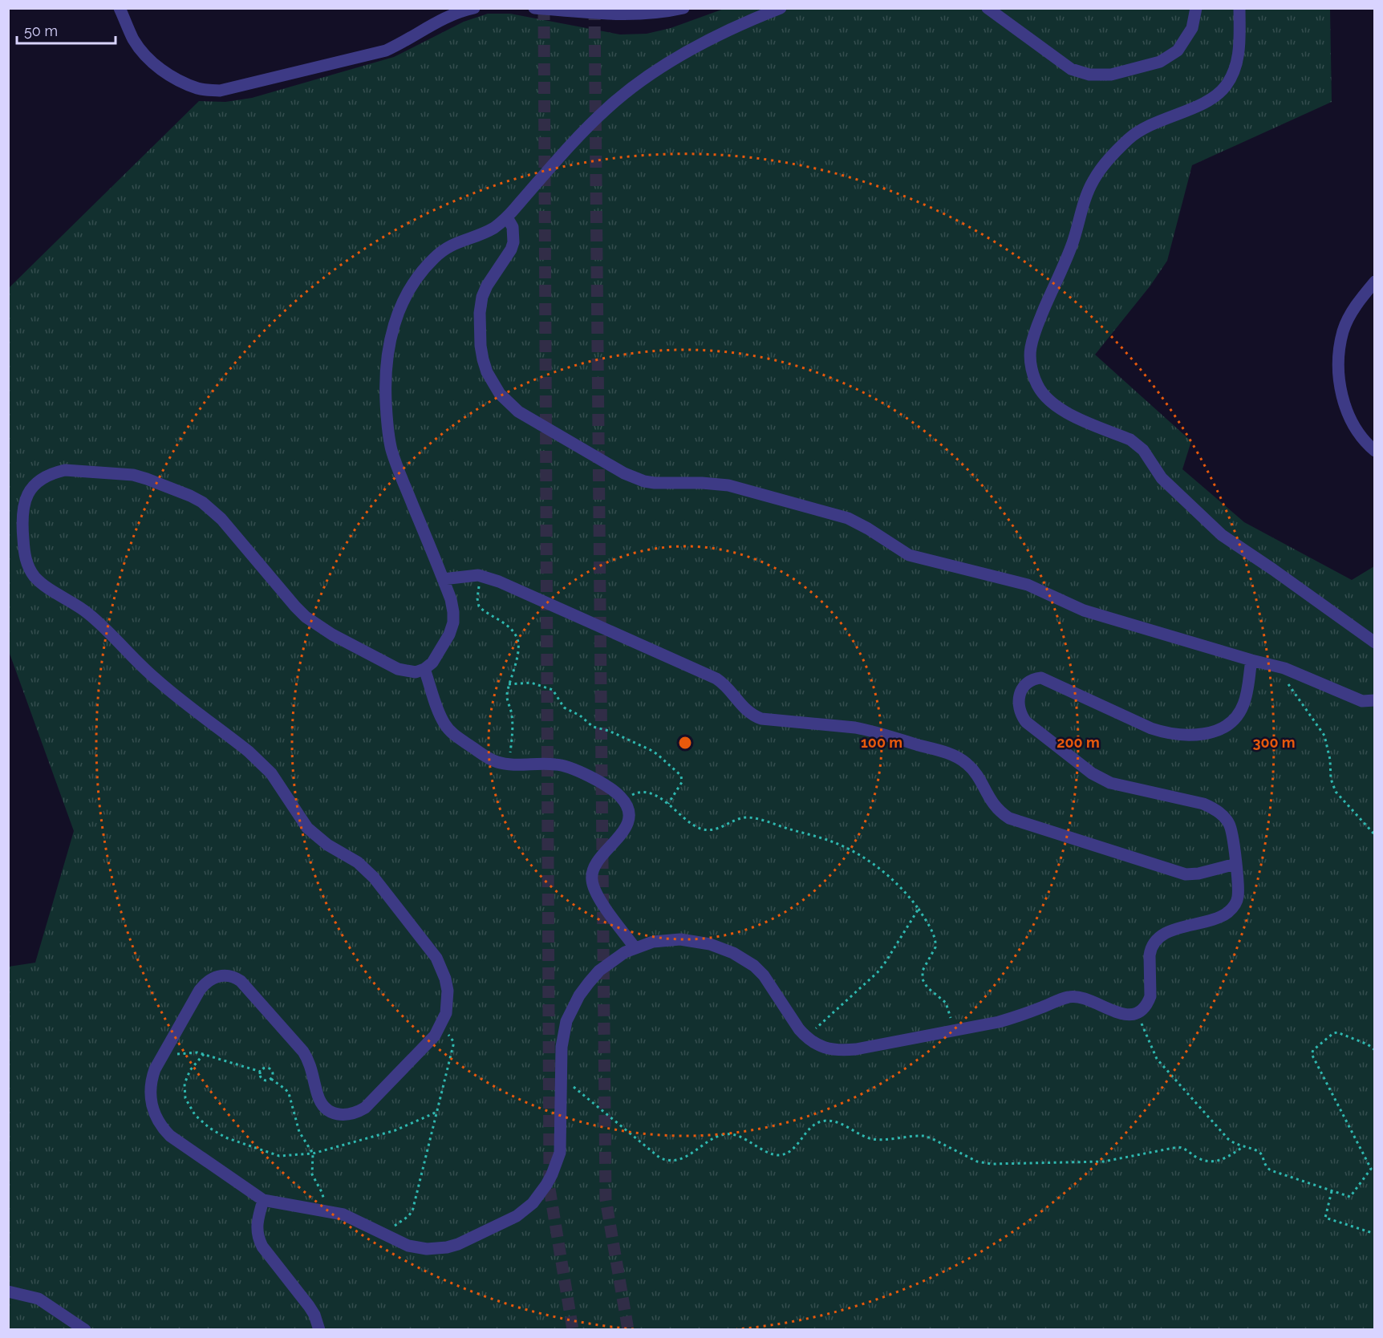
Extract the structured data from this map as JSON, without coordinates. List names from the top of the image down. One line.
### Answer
{"scale_bar":"50 m","rings":["100 m","200 m","300 m"]}
